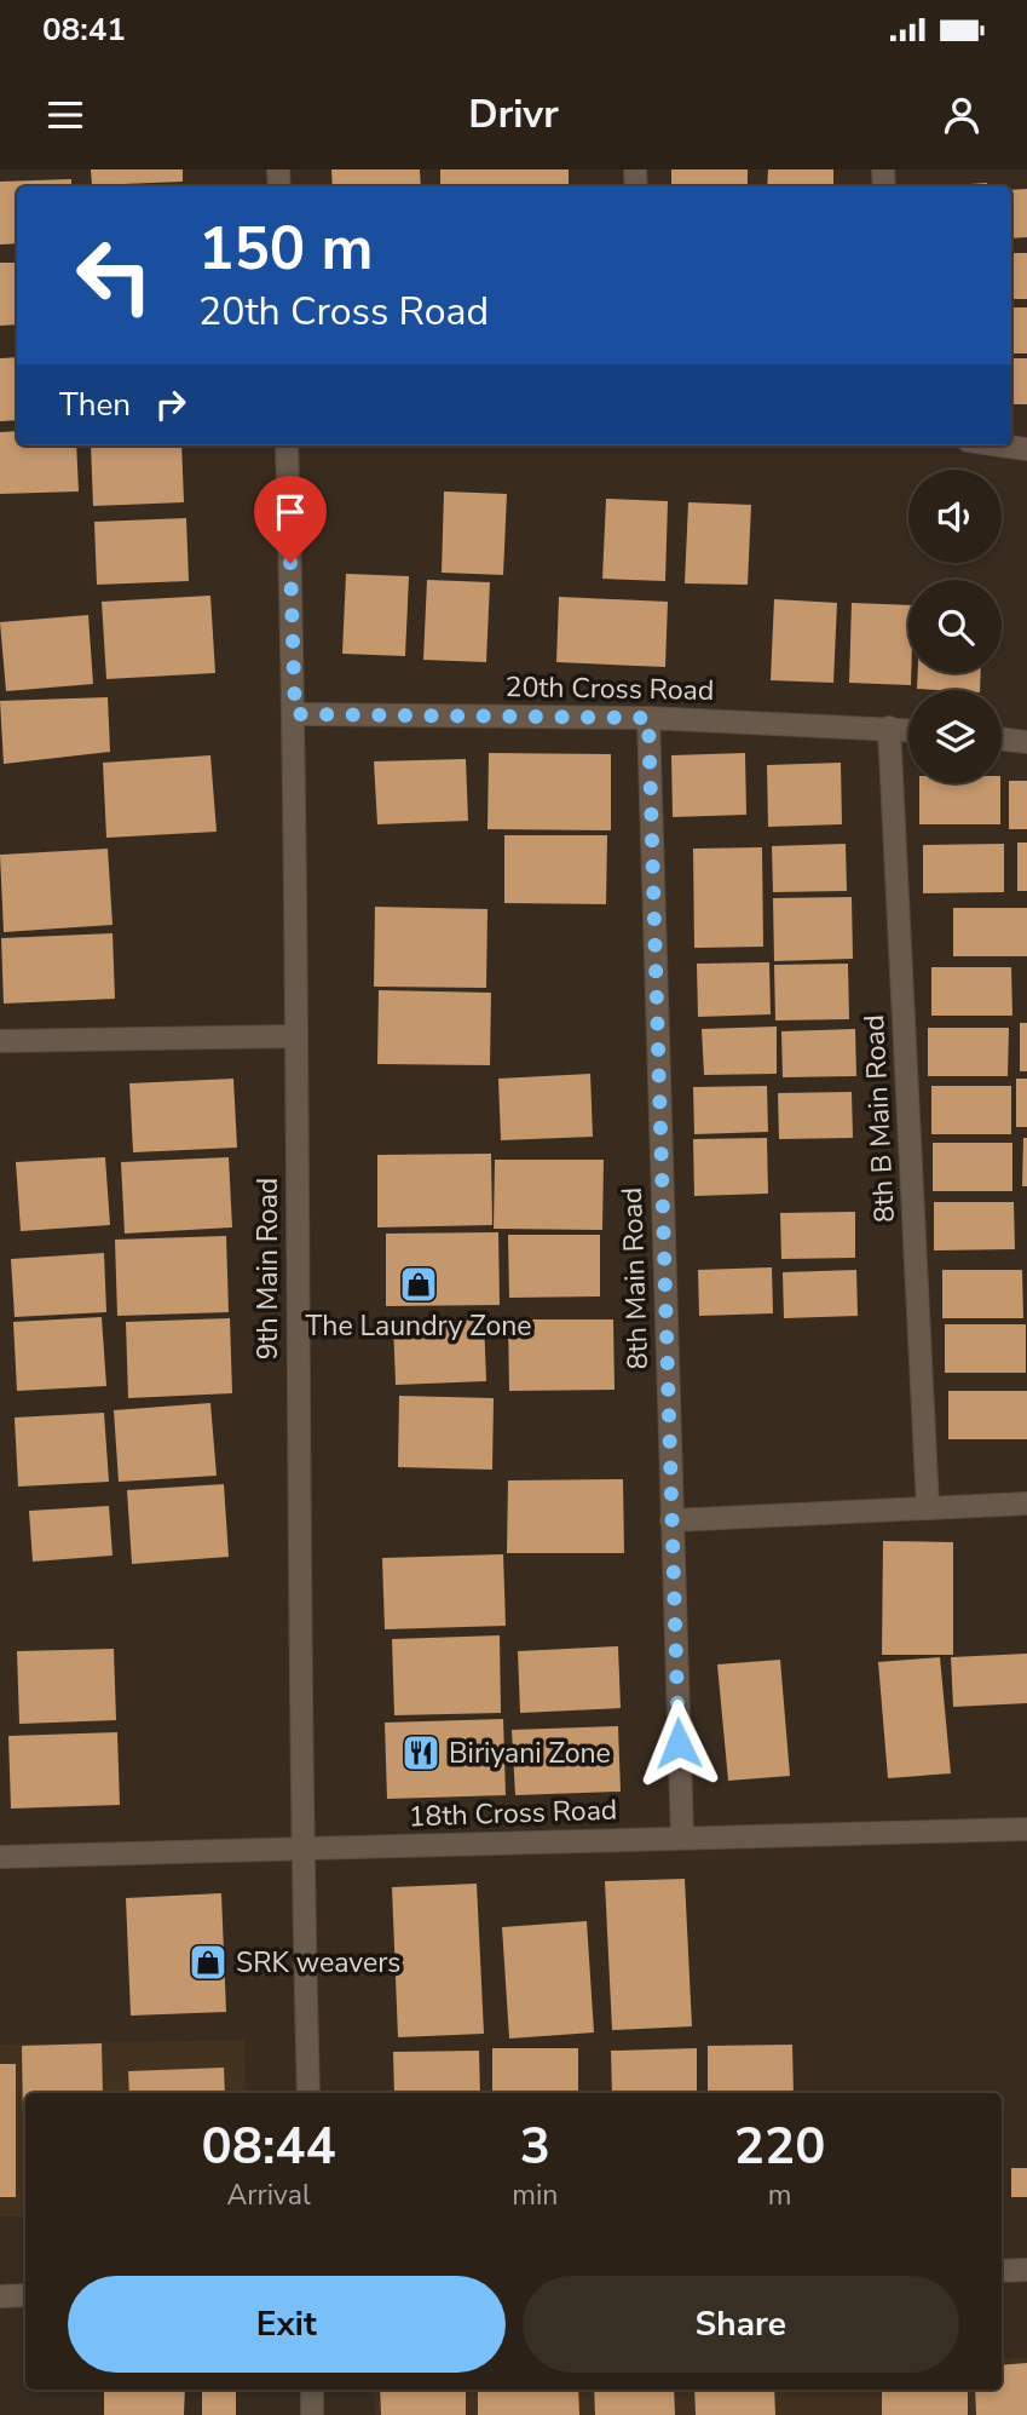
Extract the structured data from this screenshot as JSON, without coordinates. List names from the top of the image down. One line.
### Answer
{"streets":{"street":["20th Cross Road","8th B Main Road","9th Main Road","8th Main Road","18th Cross Road"]},"crossings":[["20th Cross Road","8th B Main Road"],["20th Cross Road","9th Main Road"],["20th Cross Road","8th Main Road"],["9th Main Road","18th Cross Road"],["8th Main Road","18th Cross Road"]],"places":{"shop":["The Laundry Zone","SRK weavers"],"restaurant":["Biriyani Zone"]},"page":{"status":"08:41","header":"Drivr","turn":["150 m","20th Cross Road"],"then":"Then","eta":["08:44","Arrival","3","min","220","m"],"buttons":["Exit","Share"]}}
